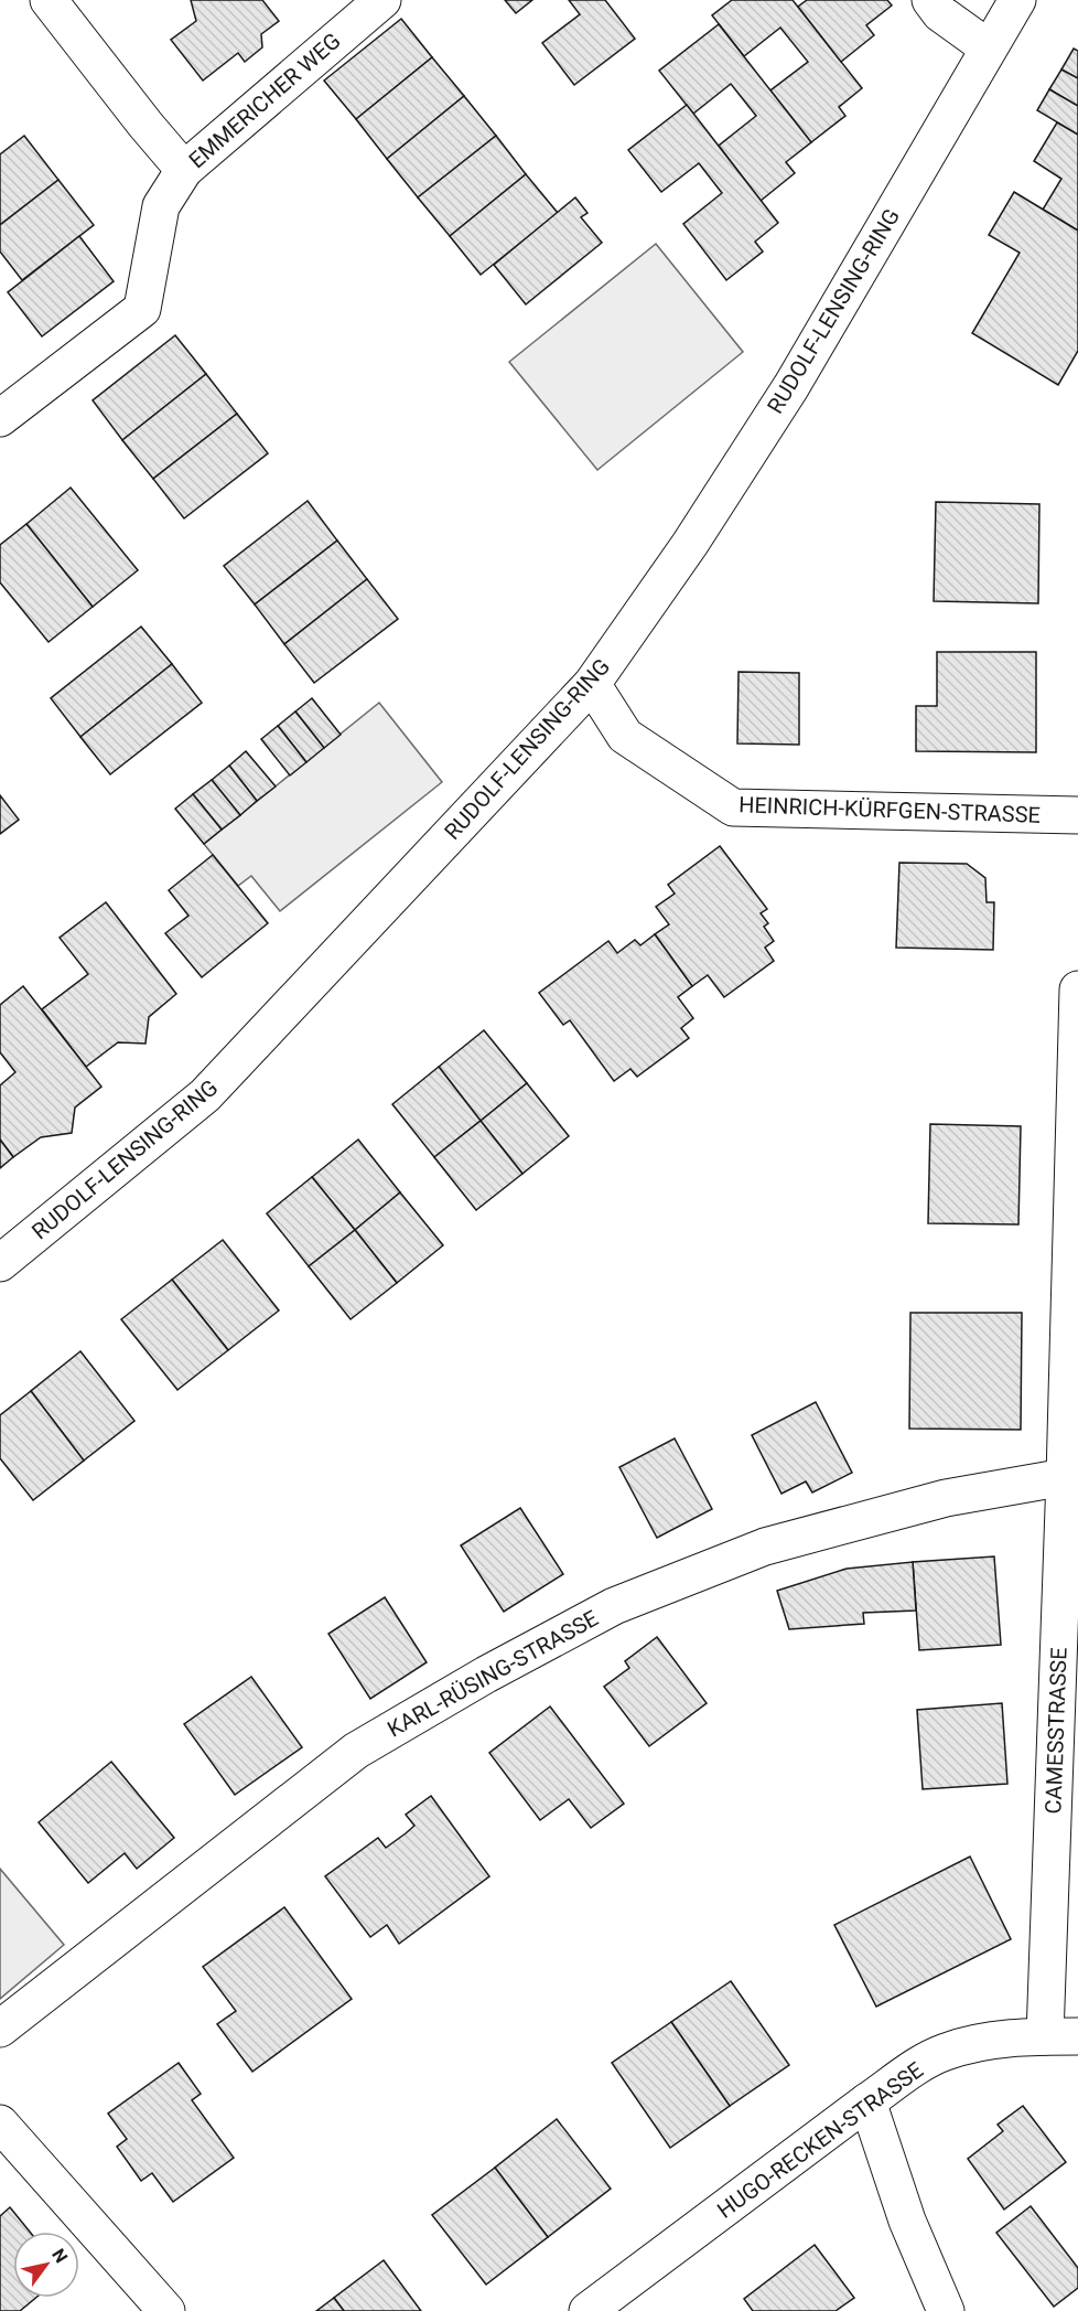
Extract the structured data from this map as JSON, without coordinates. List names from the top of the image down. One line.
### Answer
{"streets":{"street":["EMMERICHER WEG","RUDOLF-LENSING-RING","HEINRICH-KÜRFGEN-STRASSE","KARL-RÜSING-STRASSE","CAMESSTRASSE","HUGO-RECKEN-STRASSE"]},"crossings":[["RUDOLF-LENSING-RING","HEINRICH-KÜRFGEN-STRASSE"],["KARL-RÜSING-STRASSE","CAMESSTRASSE"],["CAMESSTRASSE","HUGO-RECKEN-STRASSE"]],"north":"top right"}
